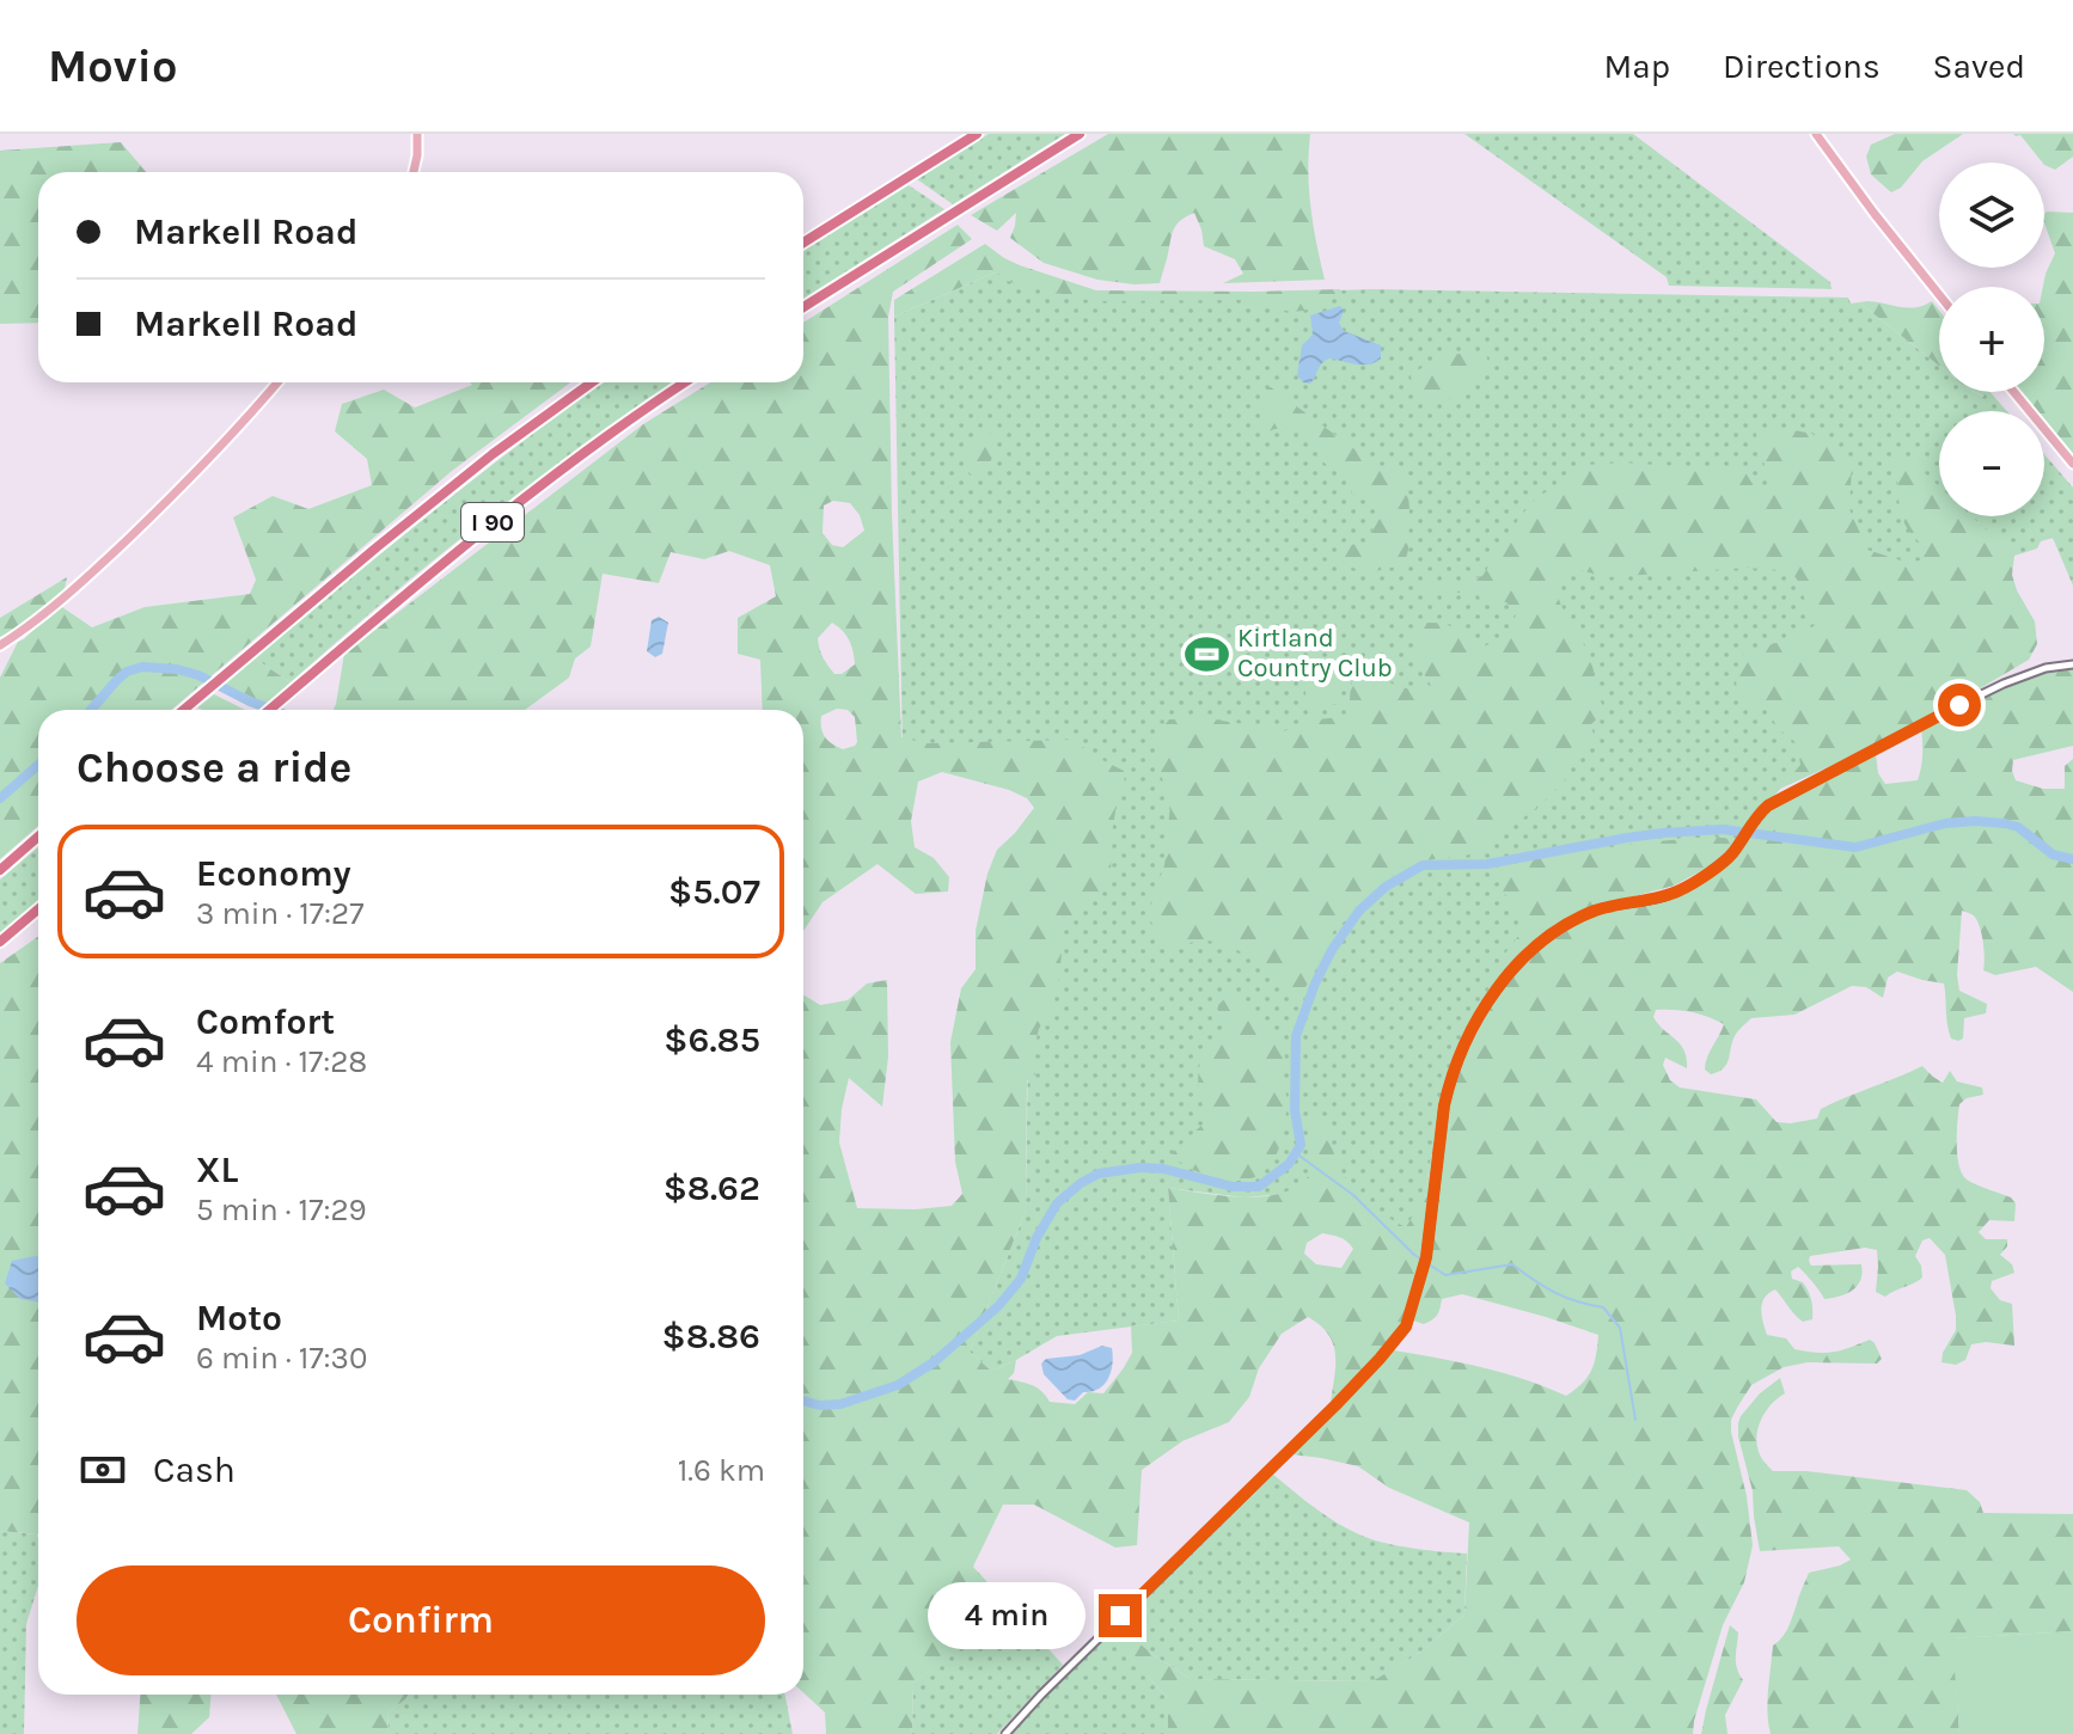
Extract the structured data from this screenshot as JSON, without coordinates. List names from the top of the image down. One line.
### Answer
{"streets":{"highway":["I 90"]},"places":{"sports":["Kirtland Country Club"]},"page":{"header":"Movio","nav":["Map","Directions","Saved"],"map_buttons":["+","−"],"banner":["Markell Road","Markell Road"],"heading":"Choose a ride","list":[{"name":"Economy","note":"3 min · 17:27","value":"$5.07"},{"name":"Comfort","note":"4 min · 17:28","value":"$6.85"},{"name":"XL","note":"5 min · 17:29","value":"$8.62"},{"name":"Moto","note":"6 min · 17:30","value":"$8.86"}],"pay":["Cash","1.6 km"],"buttons":"Confirm","bubble":"4 min"}}
